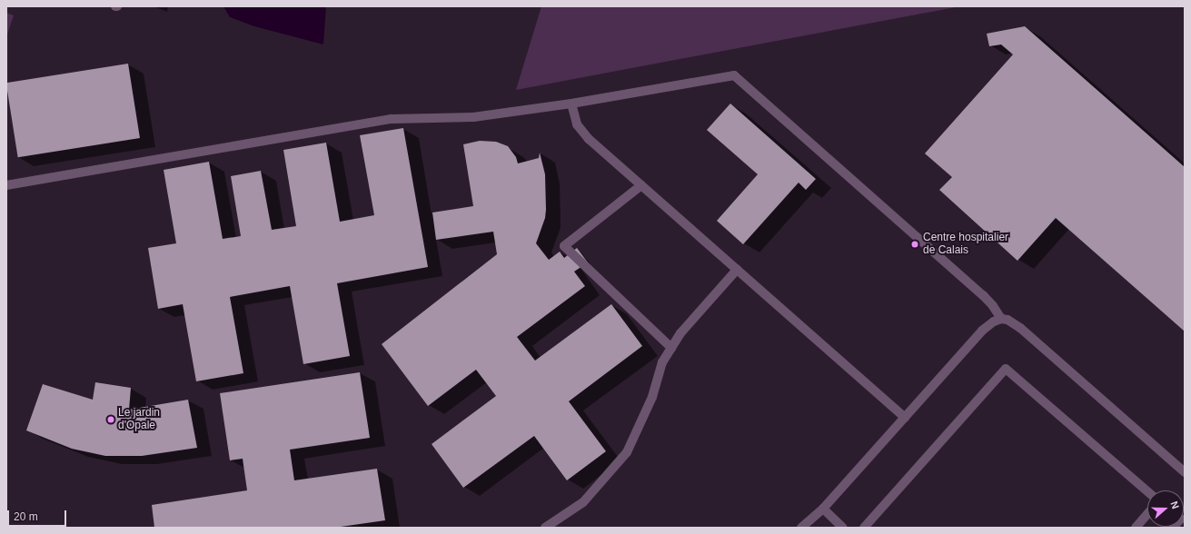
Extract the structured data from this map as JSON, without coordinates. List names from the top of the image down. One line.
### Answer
{"places":["Centre hospitalier de Calais","Le jardin d'Opale"],"scale_bar":"20 m","north":"right"}
